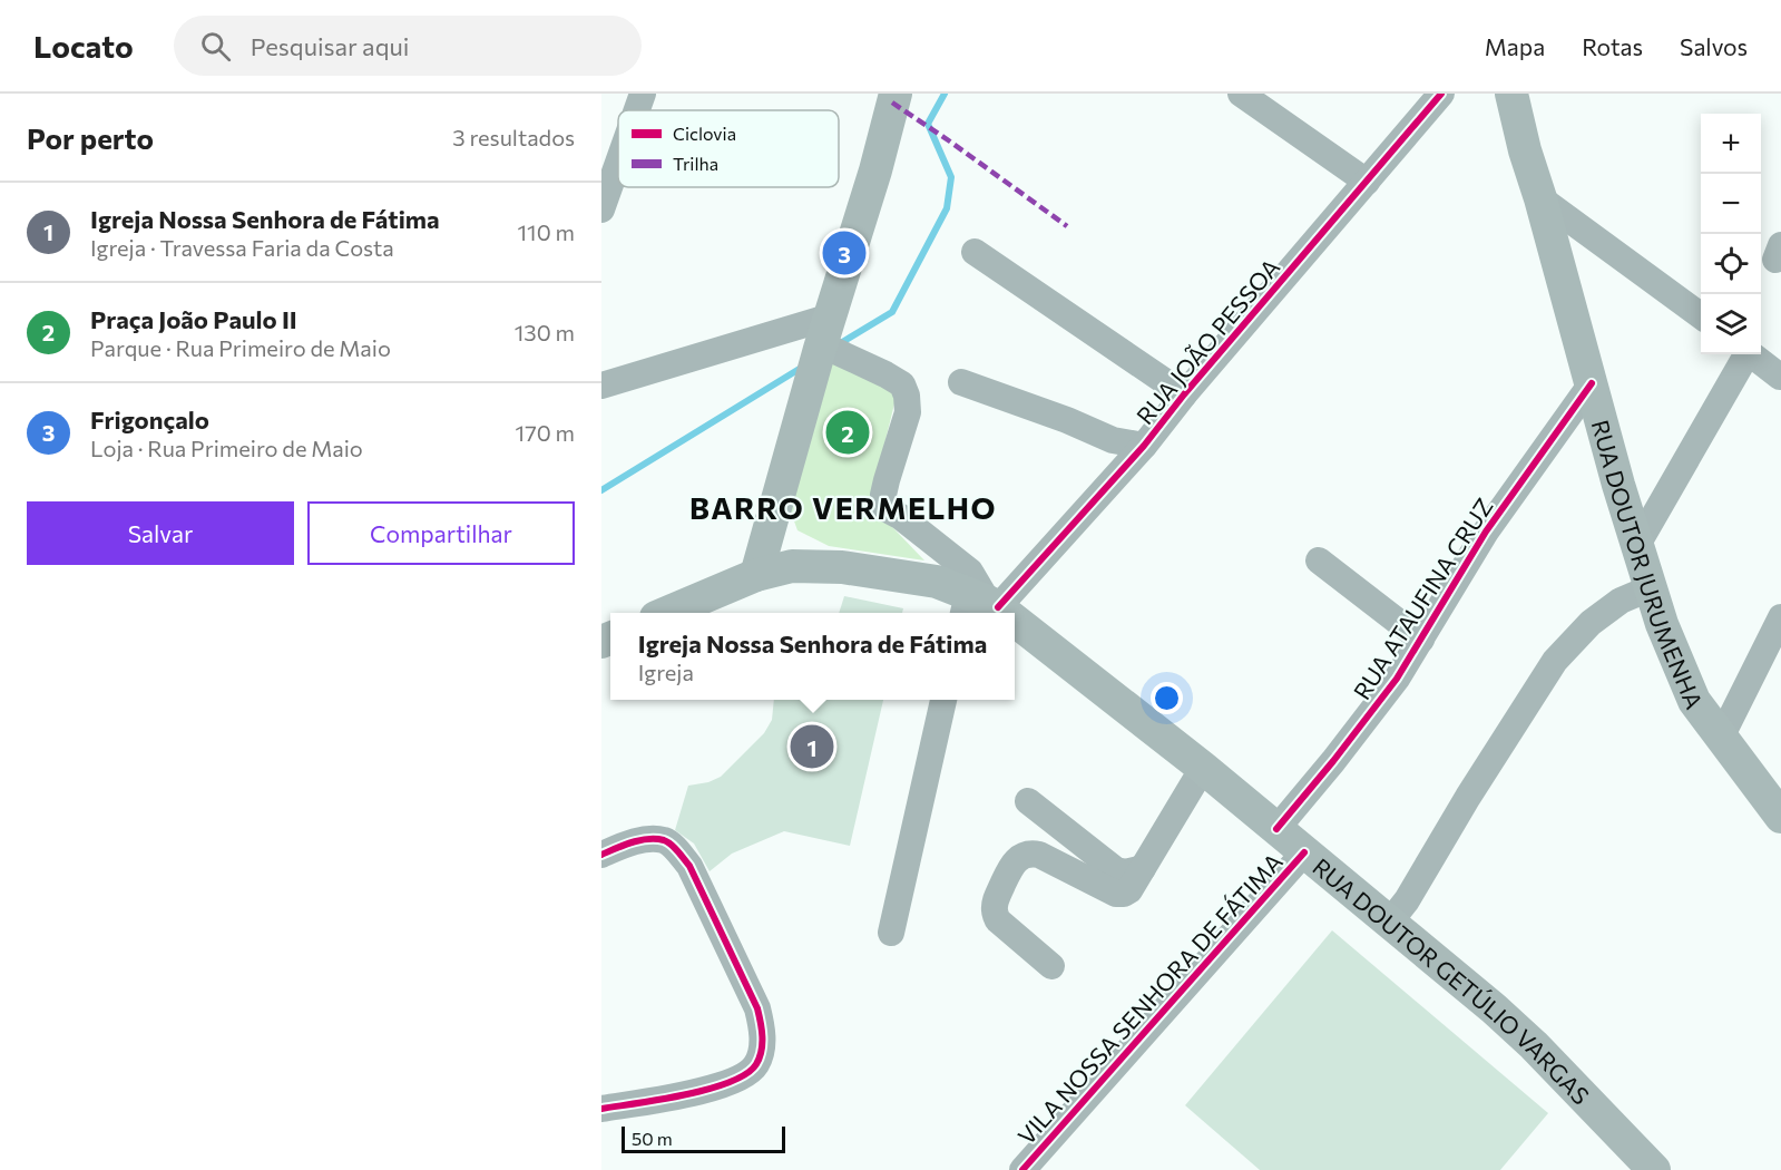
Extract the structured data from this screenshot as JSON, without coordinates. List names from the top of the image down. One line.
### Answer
{"streets":{"main road":["RUA DOUTOR JURUMENHA","RUA DOUTOR GETÚLIO VARGAS"],"street":["RUA JOÃO PESSOA","RUA ATAUFINA CRUZ","VILA NOSSA SENHORA DE FÁTIMA"]},"crossings":[["RUA JOÃO PESSOA","RUA DOUTOR GETÚLIO VARGAS"],["RUA DOUTOR JURUMENHA","RUA ATAUFINA CRUZ"],["RUA ATAUFINA CRUZ","RUA DOUTOR GETÚLIO VARGAS"],["RUA DOUTOR GETÚLIO VARGAS","VILA NOSSA SENHORA DE FÁTIMA"]],"districts":["BARRO VERMELHO"],"legend":["Ciclovia","Trilha"],"scale_bar":"50 m","page":{"header":"Locato","search":"Pesquisar aqui","nav":["Mapa","Rotas","Salvos"],"heading":["Por perto","3 resultados"],"map_buttons":["+","−"],"list":[{"mark":"1","name":"Igreja Nossa Senhora de Fátima","note":"Igreja · Travessa Faria da Costa","value":"110 m"},{"mark":"2","name":"Praça João Paulo II","note":"Parque · Rua Primeiro de Maio","value":"130 m"},{"mark":"3","name":"Frigonçalo","note":"Loja · Rua Primeiro de Maio","value":"170 m"}],"pins":["3","2","1"],"buttons":["Salvar","Compartilhar"],"popup":["Igreja Nossa Senhora de Fátima","Igreja"],"scale":"50 m"}}
